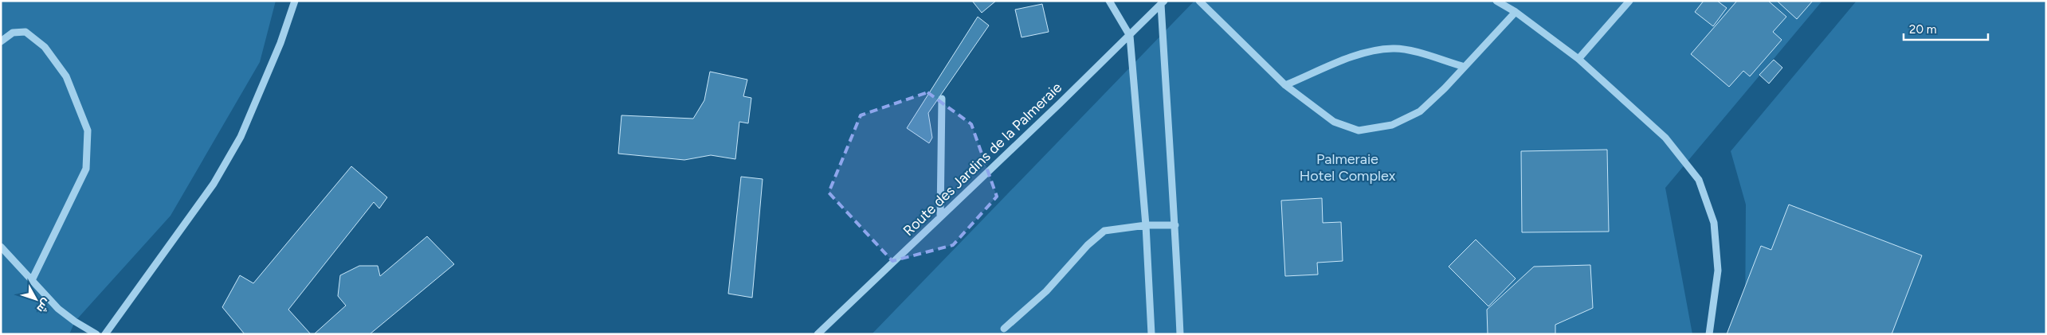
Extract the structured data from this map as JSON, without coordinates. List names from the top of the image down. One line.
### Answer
{"streets":{"street":["Route des Jardins de la Palmeraie"]},"parks":["Palmeraie Hotel Complex"],"scale_bar":"20 m","north":"bottom right"}
